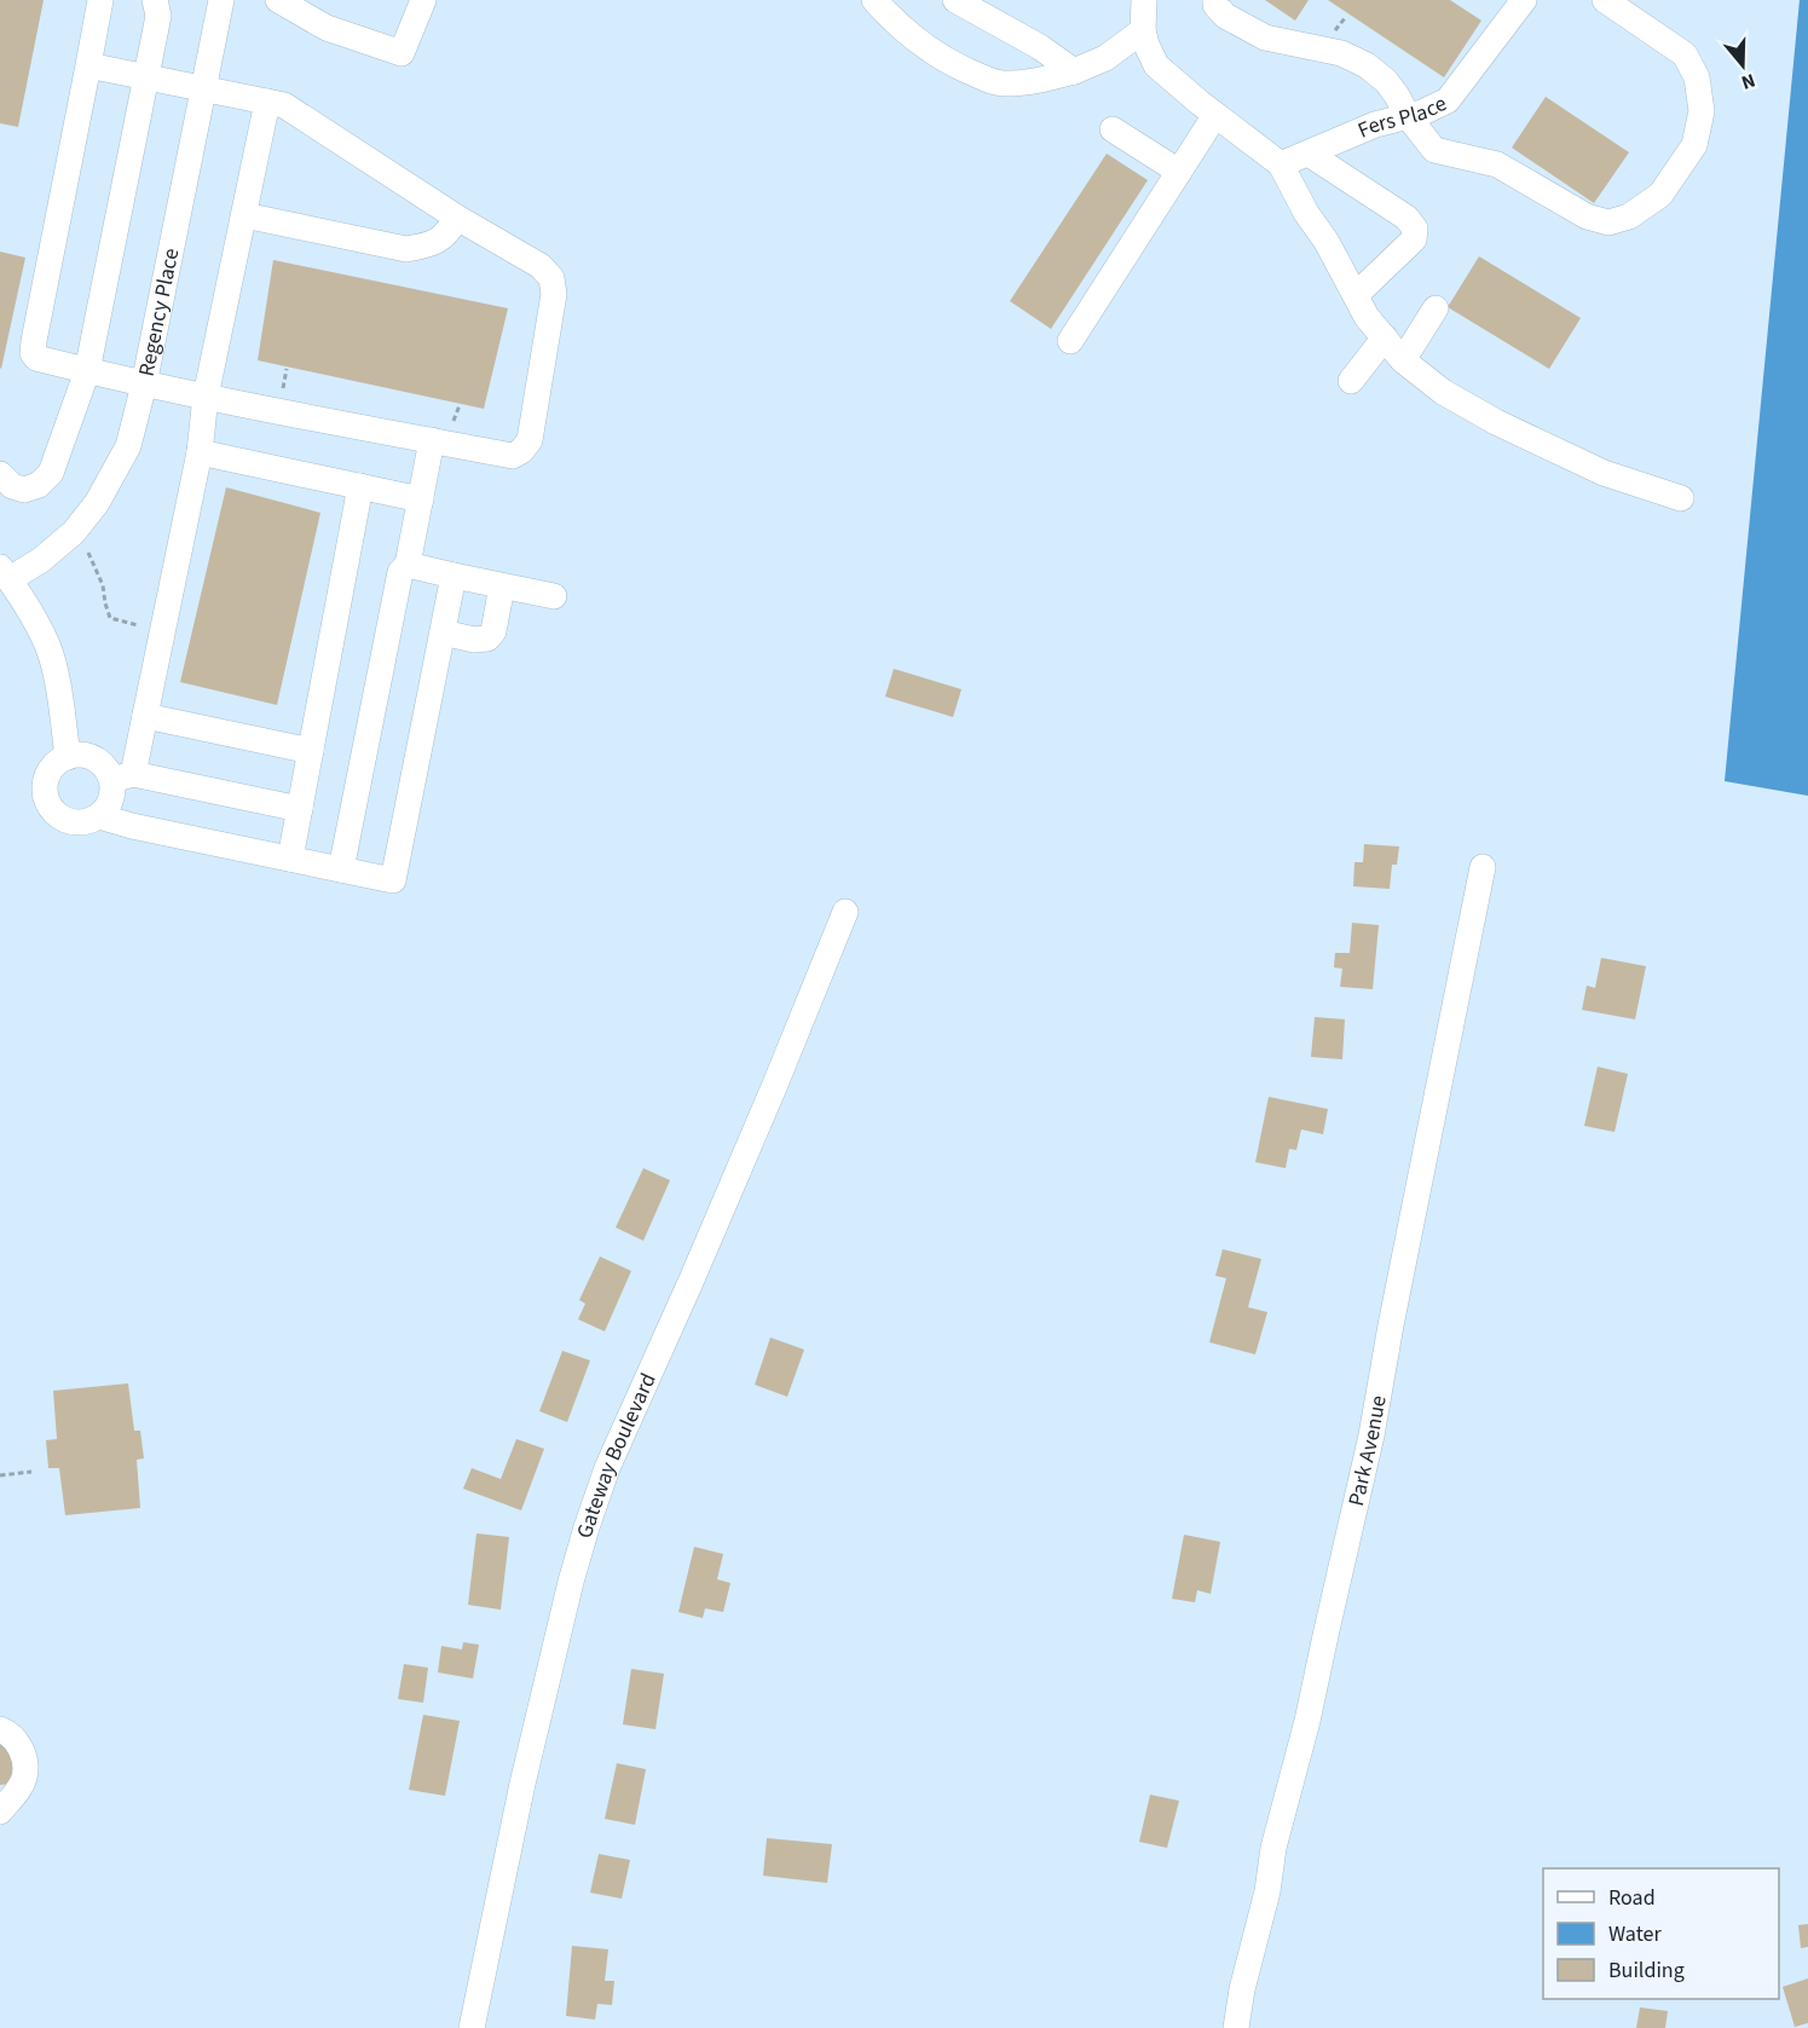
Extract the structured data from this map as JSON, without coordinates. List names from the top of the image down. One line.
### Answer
{"streets":{"street":["Fers Place","Regency Place","Park Avenue","Gateway Boulevard"]},"legend":["Road","Water","Building"],"north":"bottom"}
